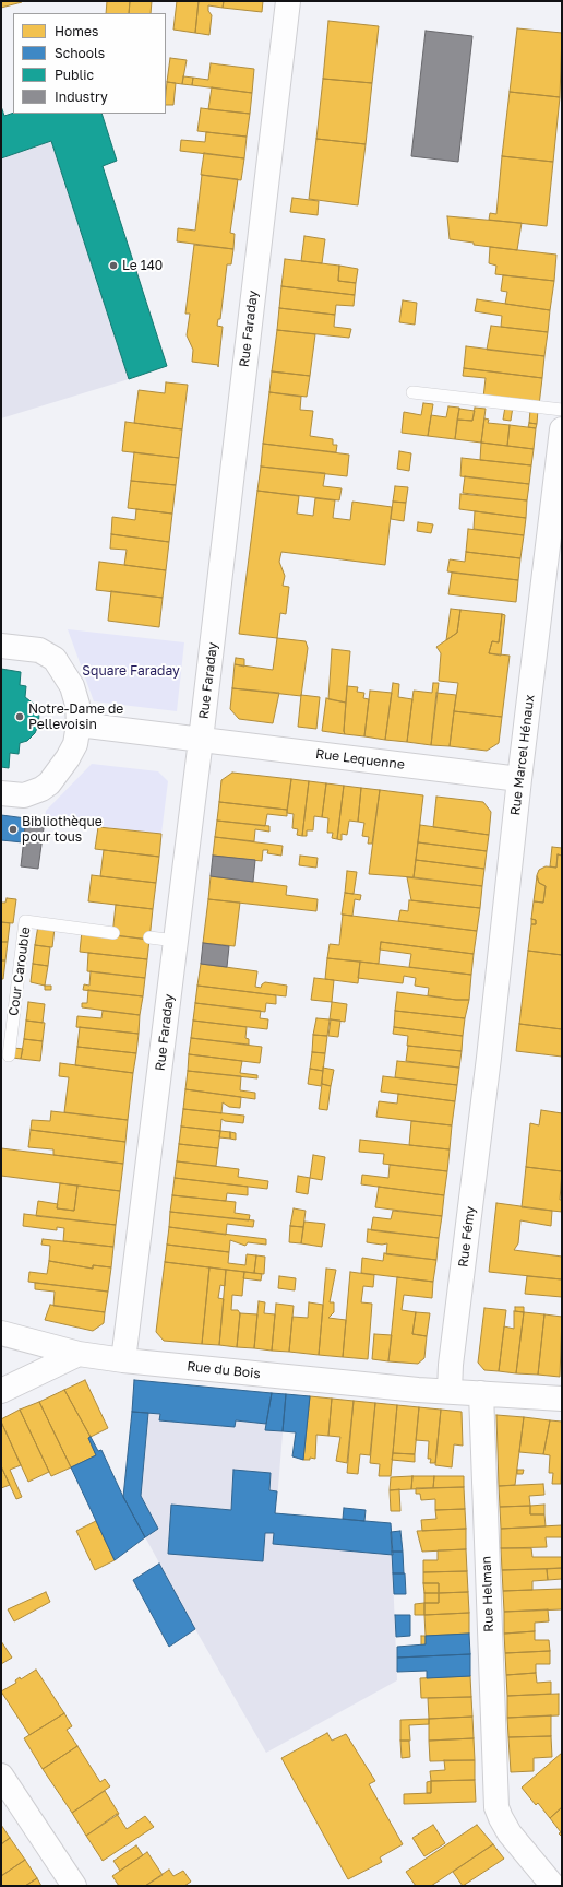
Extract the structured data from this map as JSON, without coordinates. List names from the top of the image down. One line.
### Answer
{"streets":{"street":["Rue Faraday","Rue Marcel Hénaux","Rue Lequenne","Rue Fémy","Rue du Bois","Rue Helman"],"lane":["Cour Carouble"]},"crossings":[["Rue Faraday","Rue Lequenne"],["Rue Faraday","Rue du Bois"],["Rue Marcel Hénaux","Rue Lequenne"],["Rue Marcel Hénaux","Rue Fémy"],["Rue Fémy","Rue du Bois"],["Rue du Bois","Rue Helman"]],"parks":["Square Faraday"],"places":["Le 140","Notre-Dame de Pellevoisin","Bibliothèque pour tous"],"legend":["Homes","Schools","Public","Industry"]}
